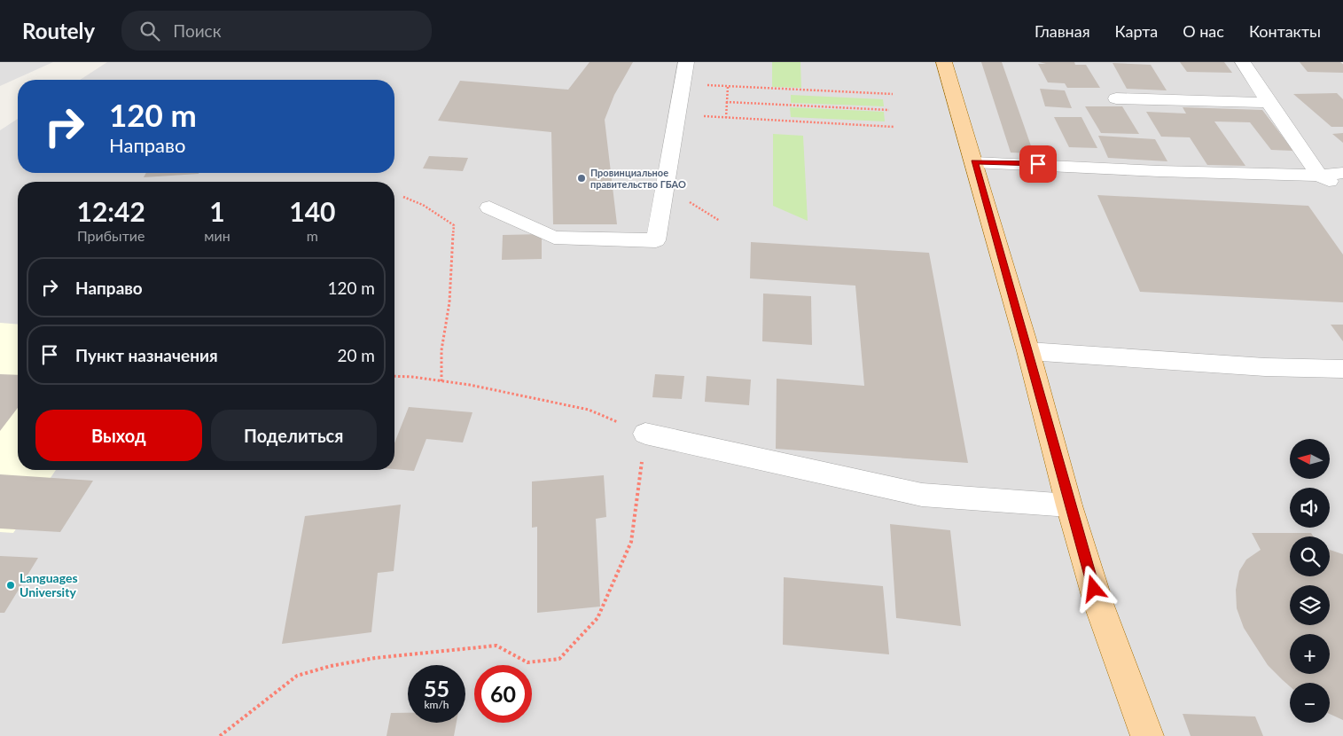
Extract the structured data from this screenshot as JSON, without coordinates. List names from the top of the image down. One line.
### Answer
{"places":["Провинциальное правительство ГБАО","Languages University"],"north":"left","page":{"header":"Routely","search":"Поиск","nav":["Главная","Карта","О нас","Контакты"],"turn":["120 m","Направо"],"eta":["12:42","Прибытие","1","мин","140","m"],"list":[{"name":"Направо","value":"120 m"},{"name":"Пункт назначения","value":"20 m"}],"buttons":["Выход","Поделиться"],"map_buttons":["+","−"],"speed":"55 km/h","limit":"60"}}
